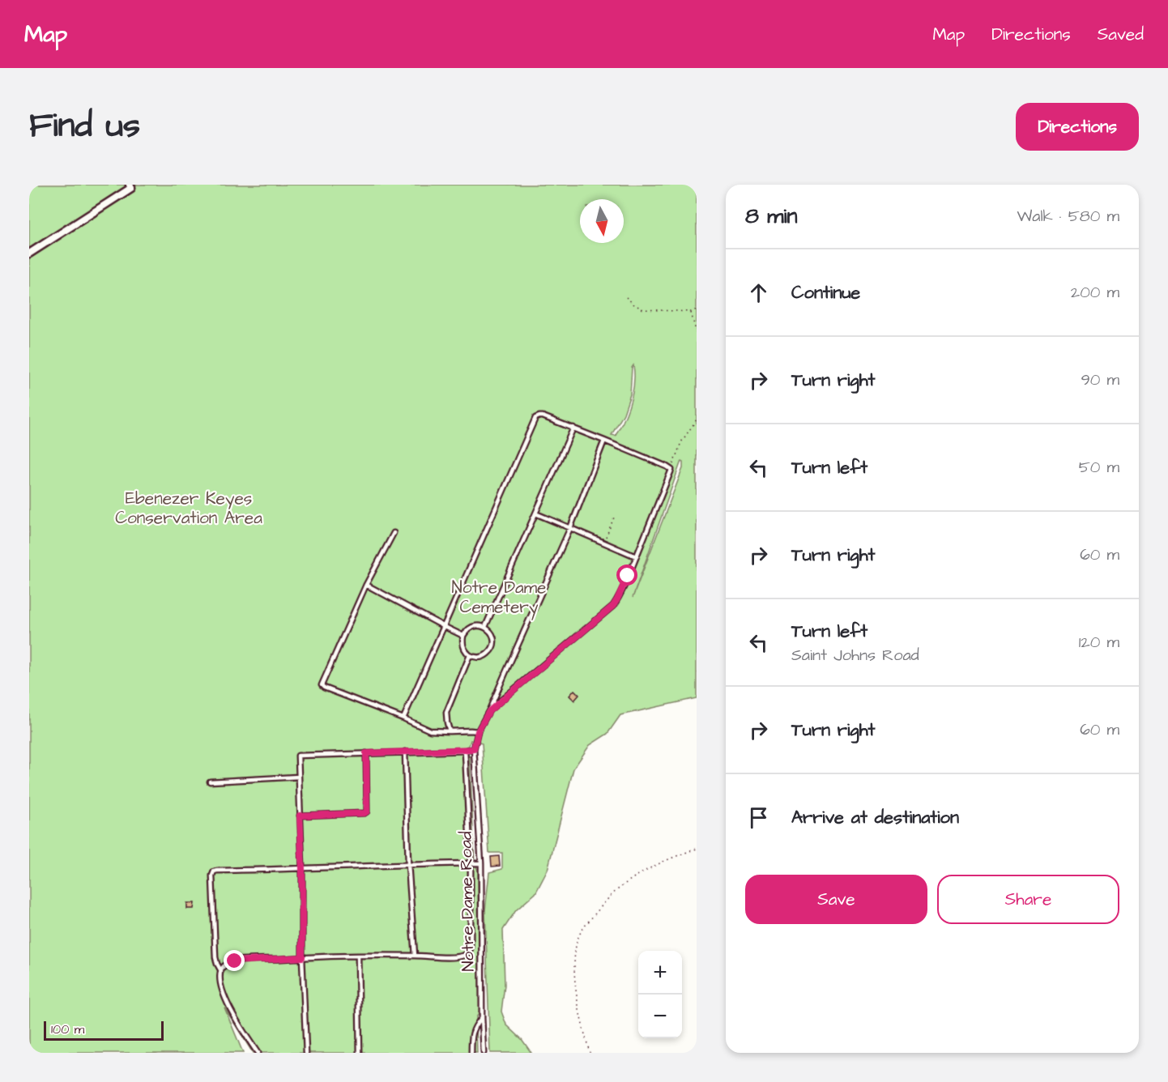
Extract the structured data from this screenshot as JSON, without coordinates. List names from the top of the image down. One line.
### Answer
{"streets":{"lane":["Notre Dame Road"]},"parks":["Ebenezer Keyes Conservation Area","Notre Dame Cemetery"],"scale_bar":"100 m","north":"bottom","page":{"header":"Map","nav":["Map","Directions","Saved"],"title":"Find us","buttons":["Directions",["Save","Share"]],"heading":["8 min","Walk · 580 m"],"list":[["Continue","200 m"],["Turn right","90 m"],["Turn left","50 m"],["Turn right","60 m"],["Turn left","Saint Johns Road","120 m"],["Turn right","60 m"],"Arrive at destination"],"map_buttons":["+","−"],"scale":"100 m"}}
